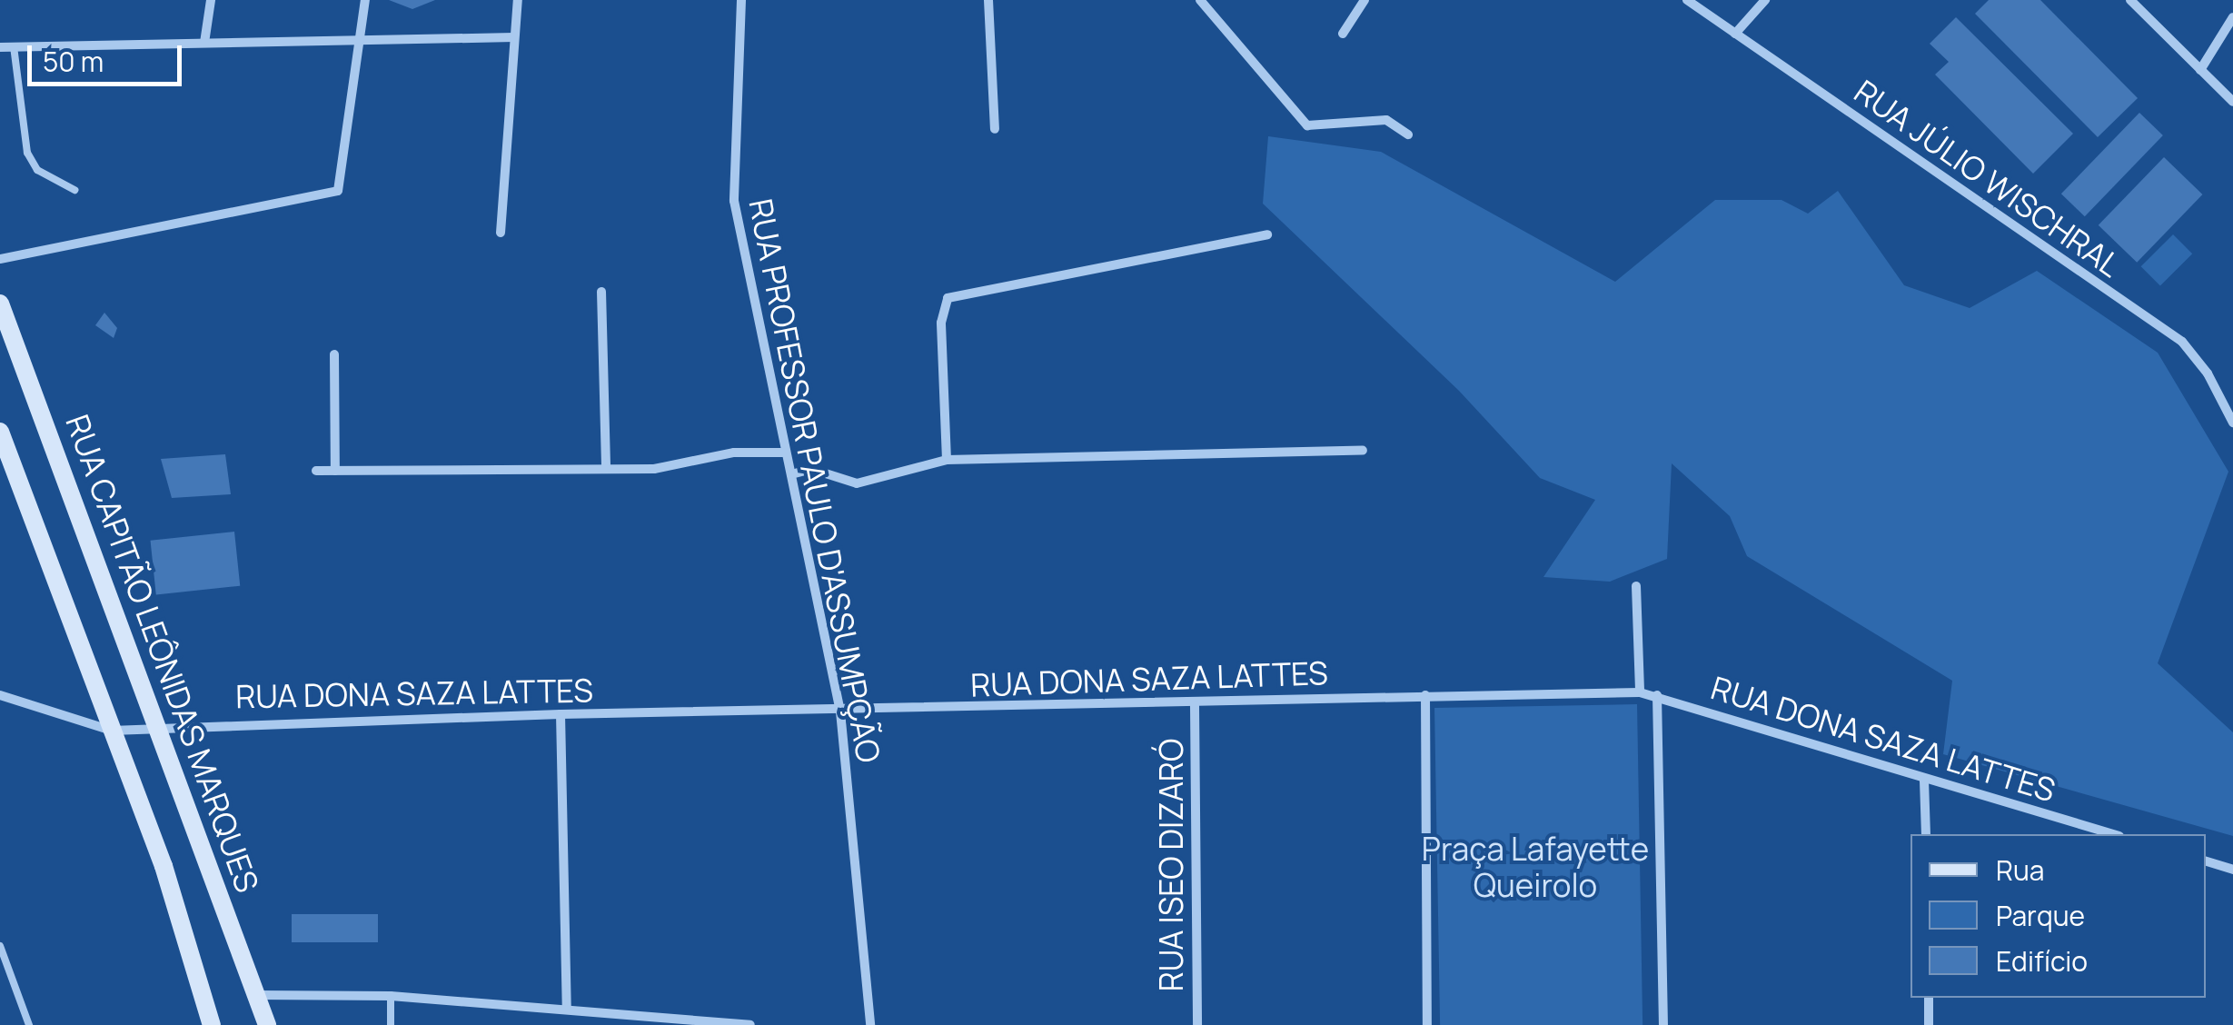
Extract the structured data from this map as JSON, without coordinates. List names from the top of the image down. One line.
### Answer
{"streets":{"main road":["RUA CAPITÃO LEÔNIDAS MARQUES"],"street":["RUA JÚLIO WISCHRAL","RUA PROFESSOR PAULO D'ASSUMPÇÃO","RUA DONA SAZA LATTES","RUA ISEO DIZARÓ"]},"crossings":[["RUA PROFESSOR PAULO D'ASSUMPÇÃO","RUA DONA SAZA LATTES"],["RUA CAPITÃO LEÔNIDAS MARQUES","RUA DONA SAZA LATTES"],["RUA DONA SAZA LATTES","RUA ISEO DIZARÓ"]],"parks":["Praça Lafayette Queirolo"],"legend":["Rua","Parque","Edifício"],"scale_bar":"50 m"}
